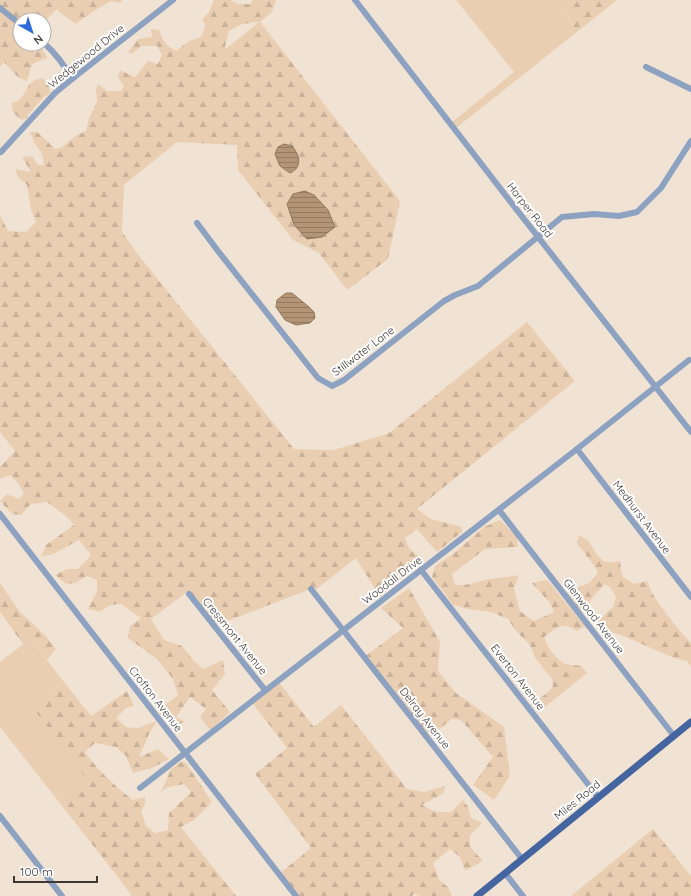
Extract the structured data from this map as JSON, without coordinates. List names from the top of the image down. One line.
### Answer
{"streets":{"main road":["Miles Road"],"street":["Wedgewood Drive","Harper Road","Stillwater Lane","Medhurst Avenue","Woodall Drive","Glenwood Avenue","Cressmont Avenue","Everton Avenue","Crofton Avenue","Delray Avenue"]},"crossings":[["Harper Road","Stillwater Lane"],["Harper Road","Woodall Drive"],["Medhurst Avenue","Woodall Drive"],["Woodall Drive","Glenwood Avenue"],["Woodall Drive","Cressmont Avenue"],["Woodall Drive","Everton Avenue"],["Woodall Drive","Crofton Avenue"],["Woodall Drive","Delray Avenue"],["Glenwood Avenue","Miles Road"],["Everton Avenue","Miles Road"],["Delray Avenue","Miles Road"]],"scale_bar":"100 m","north":"bottom right"}
